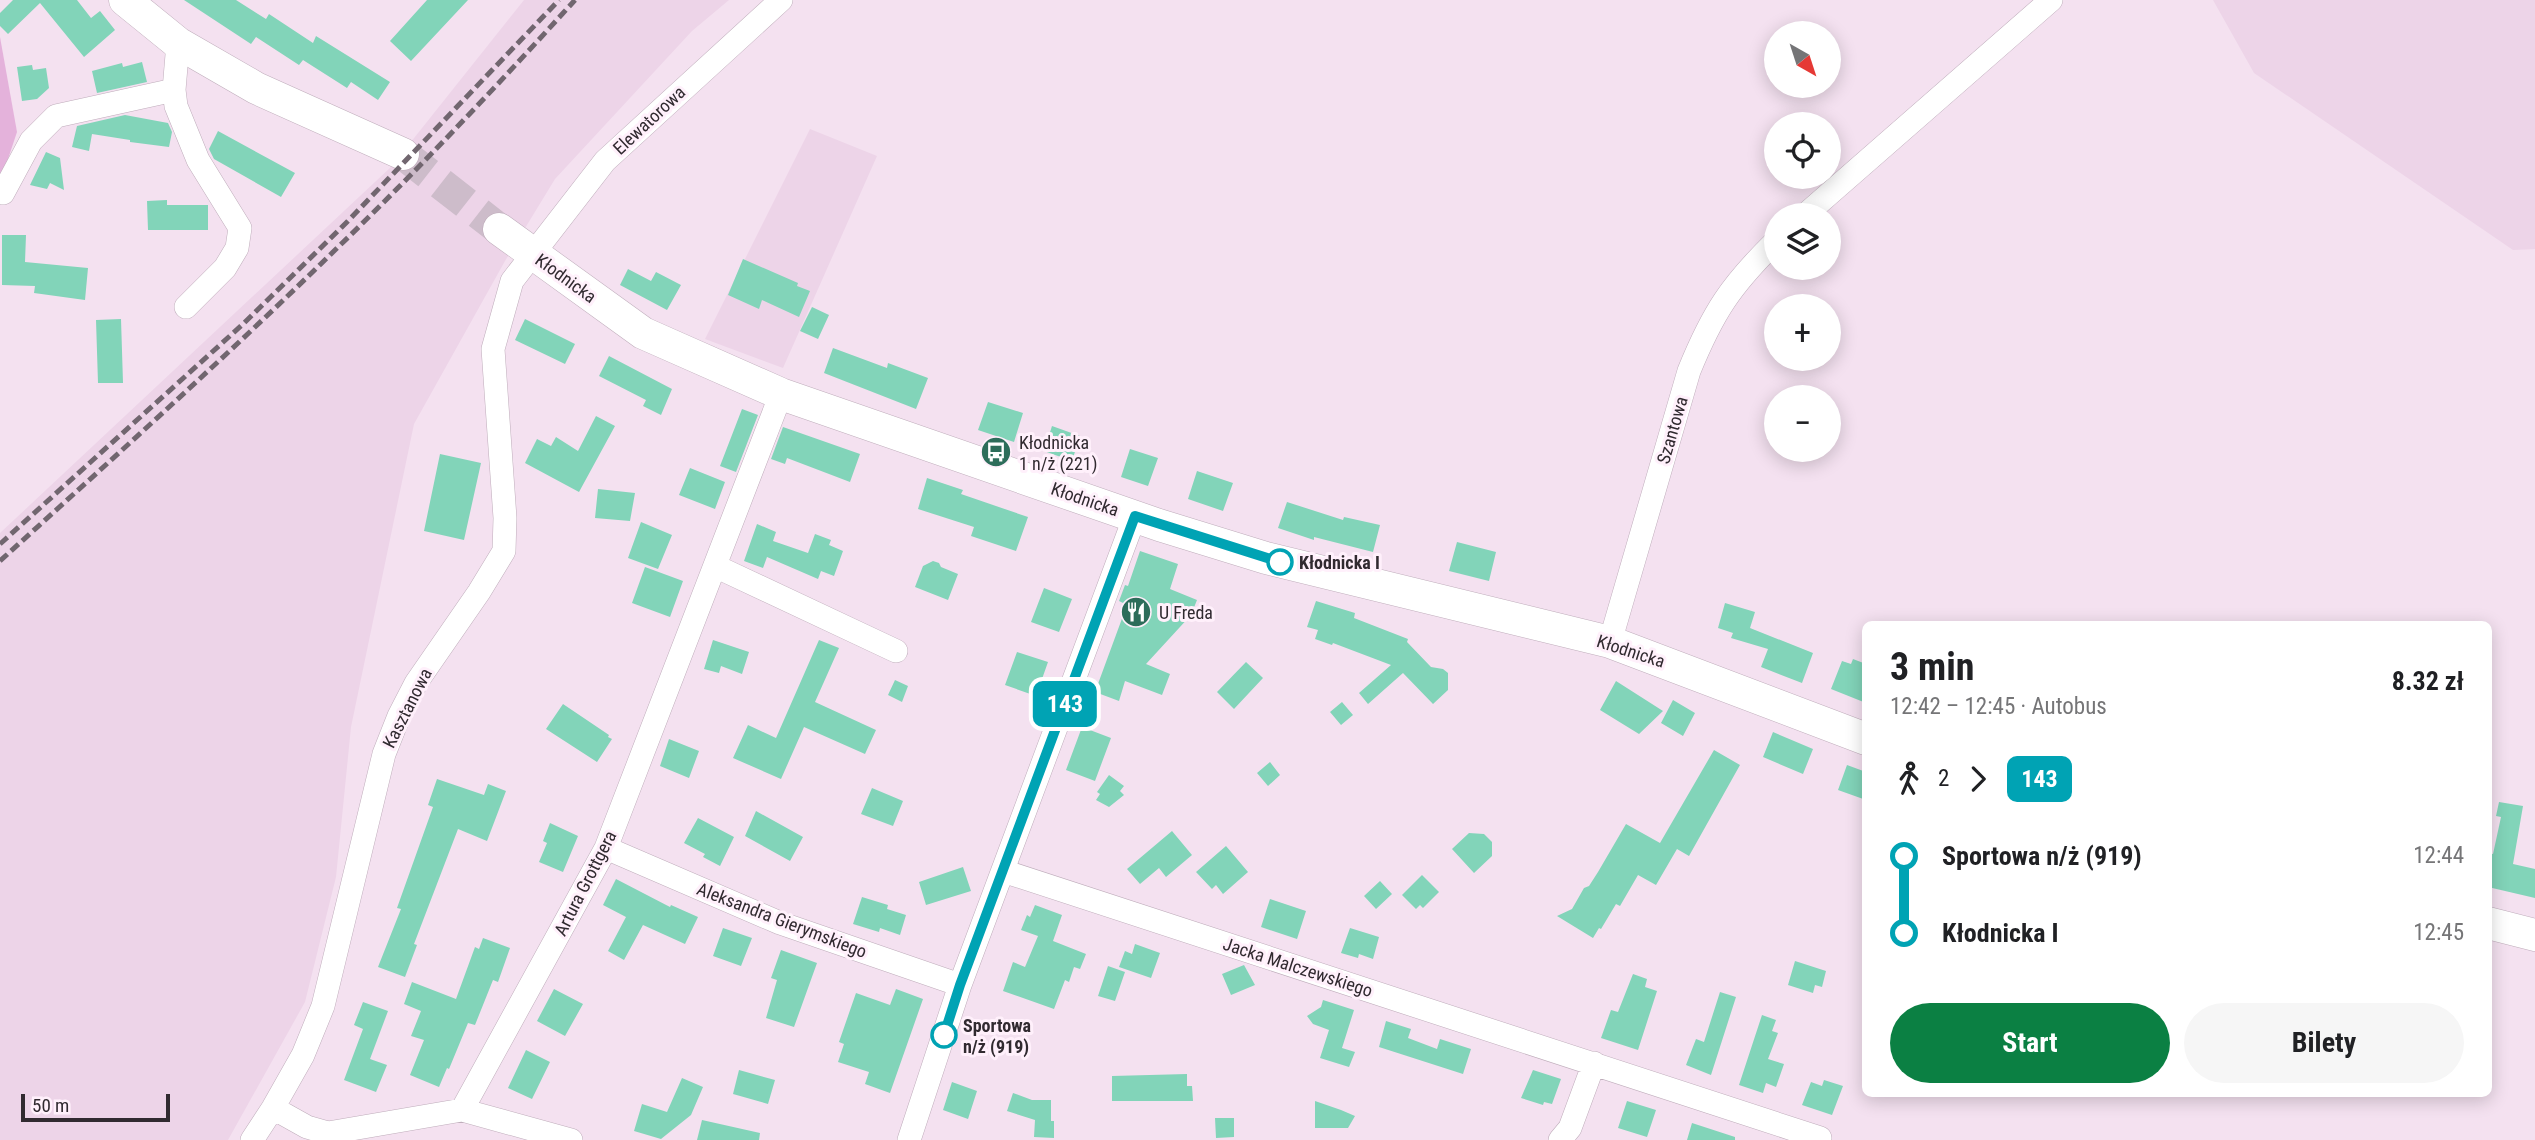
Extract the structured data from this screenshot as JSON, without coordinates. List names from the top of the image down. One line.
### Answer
{"streets":{"main road":["Kłodnicka"],"street":["Elewatorowa","Szantowa","Kasztanowa","Artura Grottgera","Aleksandra Gierymskiego","Jacka Malczewskiego"]},"crossings":[["Elewatorowa","Kłodnicka"],["Elewatorowa","Kasztanowa"],["Kłodnicka","Szantowa"],["Kłodnicka","Kasztanowa"],["Kłodnicka","Artura Grottgera"],["Artura Grottgera","Aleksandra Gierymskiego"]],"places":{"bus stop":["Kłodnicka 1 n/ż (221)"],"other":["Kłodnicka I","Sportowa n/ż (919)"],"restaurant":["U Freda"]},"lines":["bus line 143"],"scale_bar":"50 m","north":"bottom right","page":{"on_map":"143","map_buttons":["+","−"],"heading":["3 min","12:42 – 12:45 · Autobus","8.32 zł"],"legs":["2","143"],"list":[{"name":"Sportowa n/ż (919)","value":"12:44"},{"name":"Kłodnicka I","value":"12:45"}],"buttons":["Start","Bilety"],"scale":"50 m"}}
